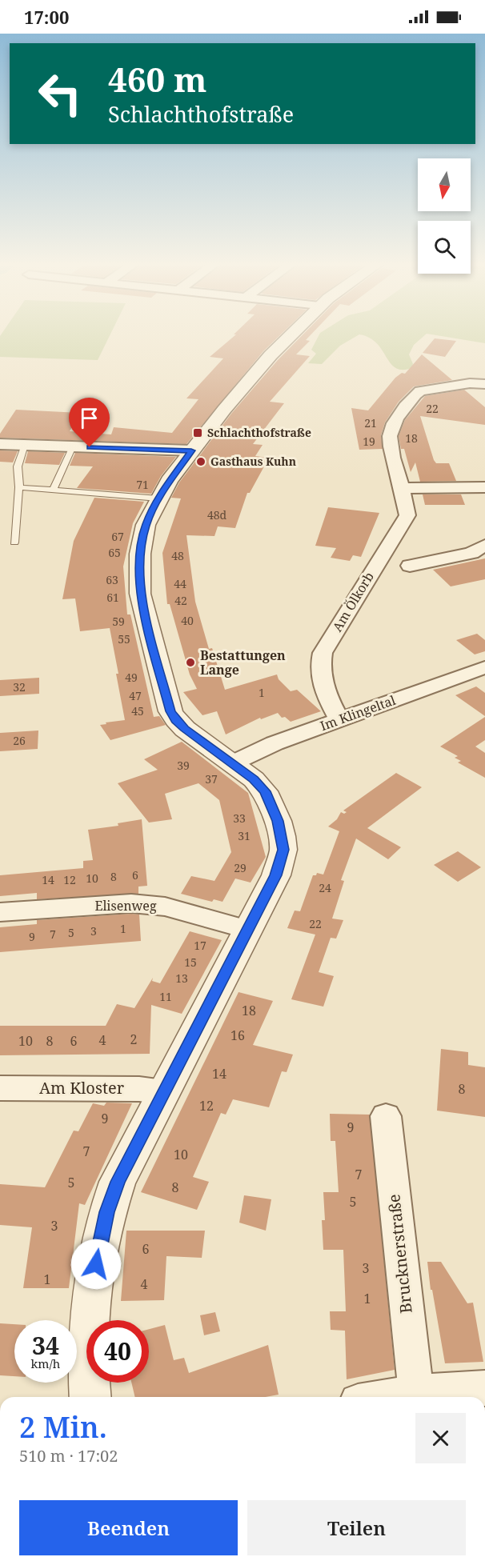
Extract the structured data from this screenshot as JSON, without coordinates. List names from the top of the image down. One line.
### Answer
{"streets":{"street":["Am Ölkorb","Im Klingeltal","Elisenweg","Am Kloster","Brucknerstraße"]},"crossings":[["Am Ölkorb","Im Klingeltal"]],"places":{"transit":["Schlachthofstraße"],"other":["Gasthaus Kuhn","Bestattungen Lange"]},"house_numbers":["22","21","18","19","71","48d","67","65","48","63","44","61","42","40","59","55","49","32","1","47","45","26","39","37","33","31","29","6","8","10","14","12","24","22","1","3","5","7","9","17","15","13","11","18","16","2","4","10","8","6","14","8","12","9","9","7","10","7","5","8","5","3","6","3","1","4","1"],"north":"bottom","page":{"status":"17:00","turn":["460 m","Schlachthofstraße"],"speed":"34 km/h","limit":"40","heading":["2 Min.","510 m · 17:02"],"buttons":["Beenden","Teilen"]}}
